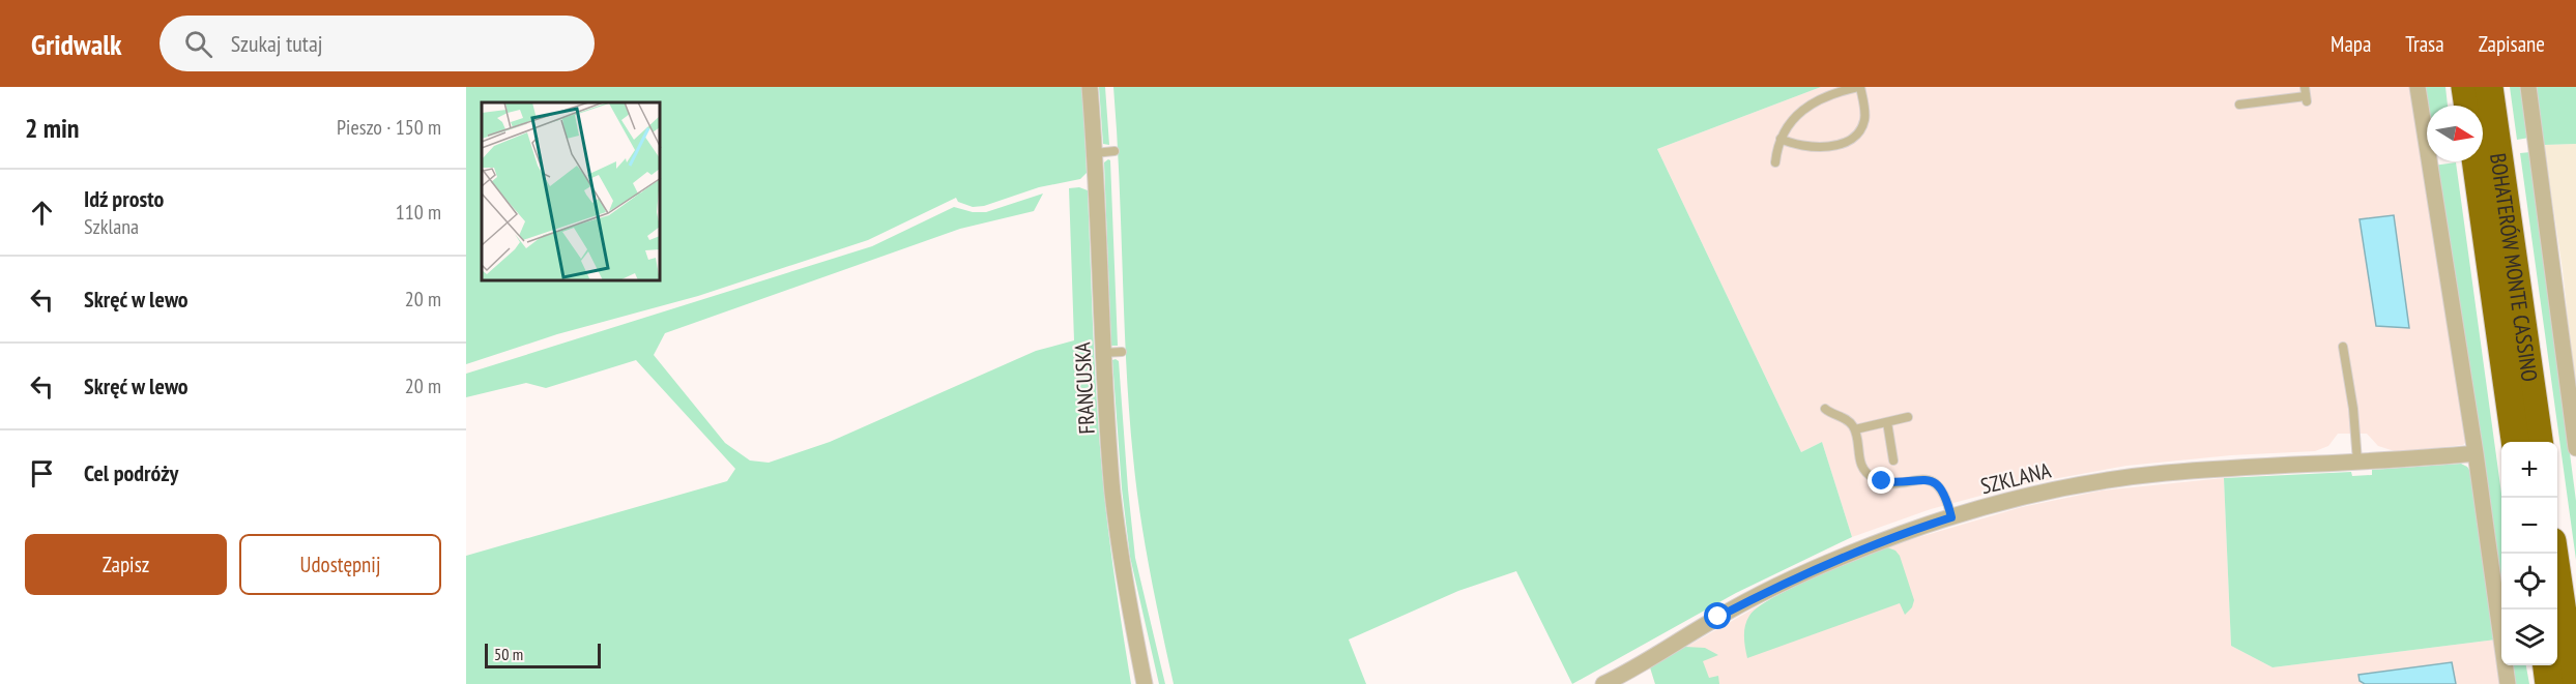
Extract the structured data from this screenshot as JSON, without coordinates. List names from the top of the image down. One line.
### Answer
{"streets":{"highway":["BOHATERÓW MONTE CASSINO"],"street":["FRANCUSKA","SZKLANA"]},"scale_bar":"50 m","north":"right","page":{"header":"Gridwalk","search":"Szukaj tutaj","nav":["Mapa","Trasa","Zapisane"],"heading":["2 min","Pieszo · 150 m"],"list":[["Idź prosto","Szklana","110 m"],["Skręć w lewo","20 m"],["Skręć w lewo","20 m"],"Cel podróży"],"map_buttons":["+","−"],"buttons":["Zapisz","Udostępnij"],"scale":"50 m"}}
